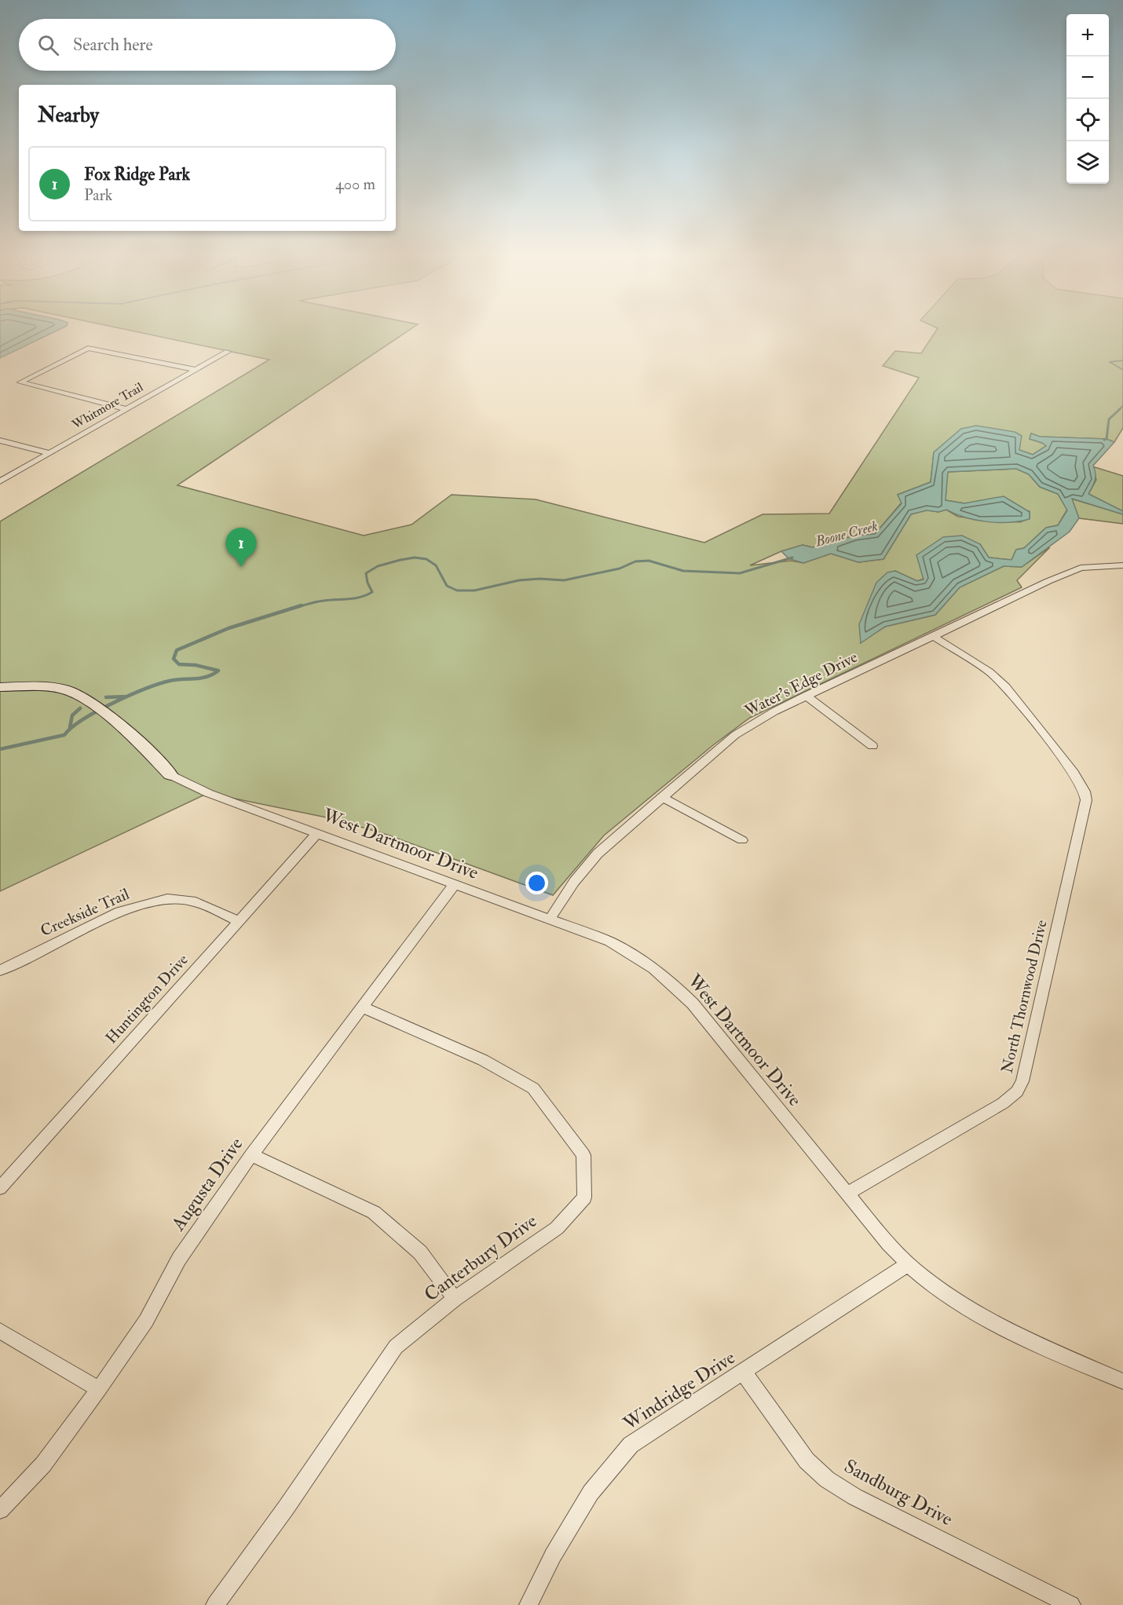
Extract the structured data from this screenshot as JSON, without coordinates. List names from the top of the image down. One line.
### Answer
{"streets":{"street":["Whitmore Trail","Water’s Edge Drive","West Dartmoor Drive","Creekside Trail","North Thornwood Drive","Huntington Drive","Augusta Drive","Canterbury Drive","Windridge Drive","Sandburg Drive"]},"crossings":[["Water’s Edge Drive","West Dartmoor Drive"],["Water’s Edge Drive","North Thornwood Drive"],["West Dartmoor Drive","North Thornwood Drive"],["West Dartmoor Drive","Huntington Drive"],["West Dartmoor Drive","Augusta Drive"],["West Dartmoor Drive","Windridge Drive"],["Creekside Trail","Huntington Drive"],["Augusta Drive","Canterbury Drive"],["Windridge Drive","Sandburg Drive"]],"water":["Boone Creek"],"page":{"map_buttons":["+","−"],"search":"Search here","heading":"Nearby","list":[{"mark":"1","name":"Fox Ridge Park","note":"Park","value":"400 m"}],"pins":"1"}}
